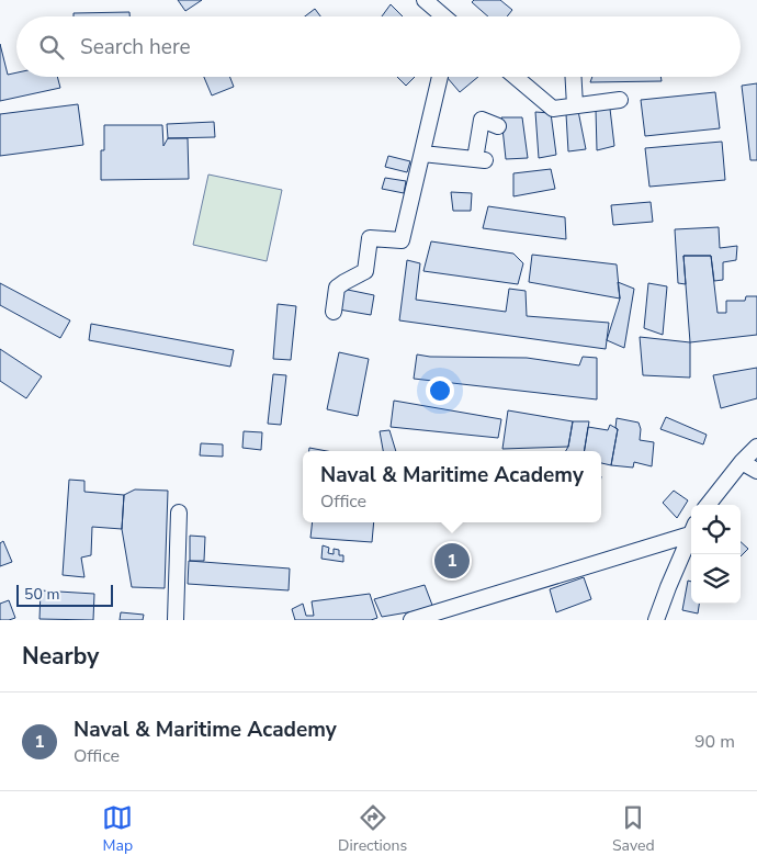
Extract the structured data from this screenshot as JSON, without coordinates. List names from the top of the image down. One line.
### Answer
{"scale_bar":"50 m","page":{"search":"Search here","popup":["Naval & Maritime Academy","Office"],"pins":"1","scale":"50 m","heading":"Nearby","list":[{"mark":"1","name":"Naval & Maritime Academy","note":"Office","value":"90 m"}],"nav":["Map","Directions","Saved"]}}
